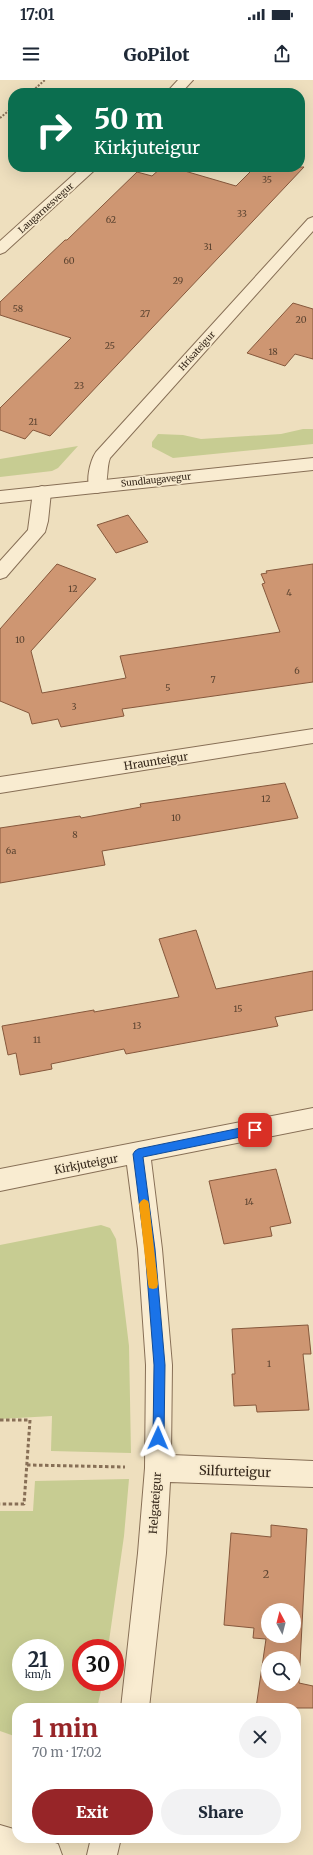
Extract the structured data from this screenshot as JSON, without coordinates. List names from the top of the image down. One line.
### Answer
{"streets":{"street":["Laugarnesvegur","Hrísateigur","Sundlaugavegur","Hraunteigur","Kirkjuteigur","Silfurteigur","Helgateigur"]},"crossings":[["Hrísateigur","Sundlaugavegur"],["Kirkjuteigur","Helgateigur"],["Silfurteigur","Helgateigur"]],"house_numbers":["35","33","62","31","60","29","58","27","20","25","18","23","21","12","4","10","6","7","5","3","12","10","8","6a","15","13","11","14","1","2"],"north":"top","page":{"status":"17:01","header":"GoPilot","turn":["50 m","Kirkjuteigur"],"speed":"21 km/h","limit":"30","heading":["1 min","70 m · 17:02"],"buttons":["Exit","Share"]}}
